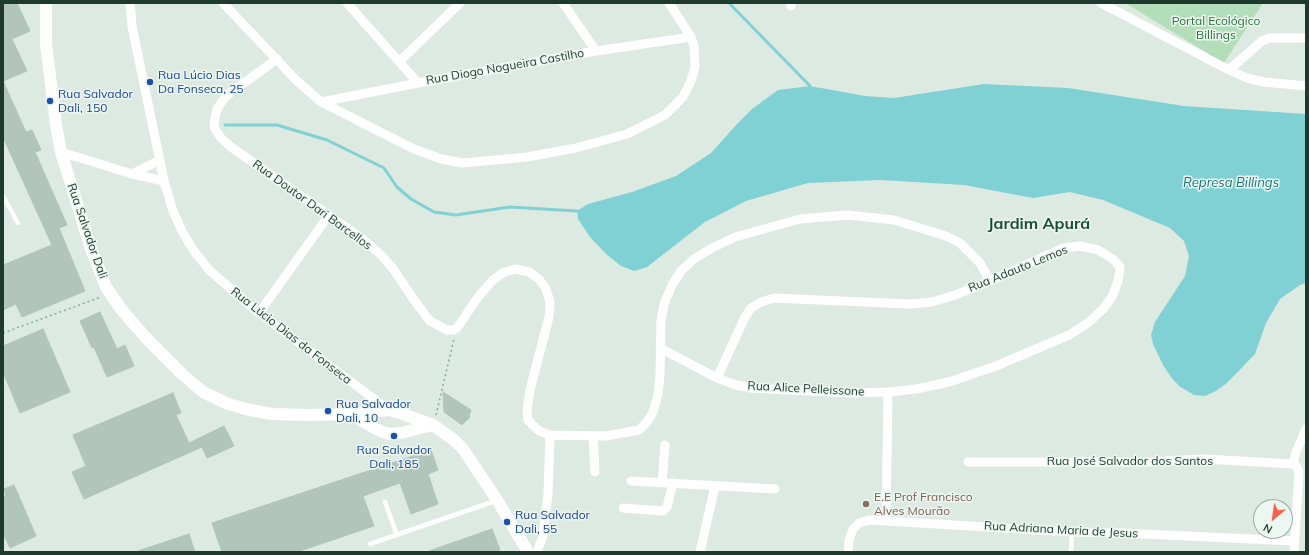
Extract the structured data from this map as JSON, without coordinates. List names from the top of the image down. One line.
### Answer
{"streets":{"street":["Rua Diogo Nogueira Castilho","Rua Doutor Dari Barcellos","Rua Salvador Dali","Rua Adauto Lemos","Rua Lúcio Dias da Fonseca","Rua Alice Pelleissone","Rua José Salvador dos Santos","Rua Adriana Maria de Jesus"]},"crossings":[["Rua Salvador Dali","Rua Lúcio Dias da Fonseca"],["Rua Adauto Lemos","Rua Alice Pelleissone"]],"districts":["Jardim Apurá"],"water":["Represa Billings"],"parks":["Portal Ecológico Billings"],"places":["Rua Lúcio Dias Da Fonseca, 25","Rua Salvador Dali, 150","Rua Salvador Dali, 10","Rua Salvador Dali, 185","E.E Prof Francisco Alves Mourão","Rua Salvador Dali, 55"],"north":"bottom left"}
